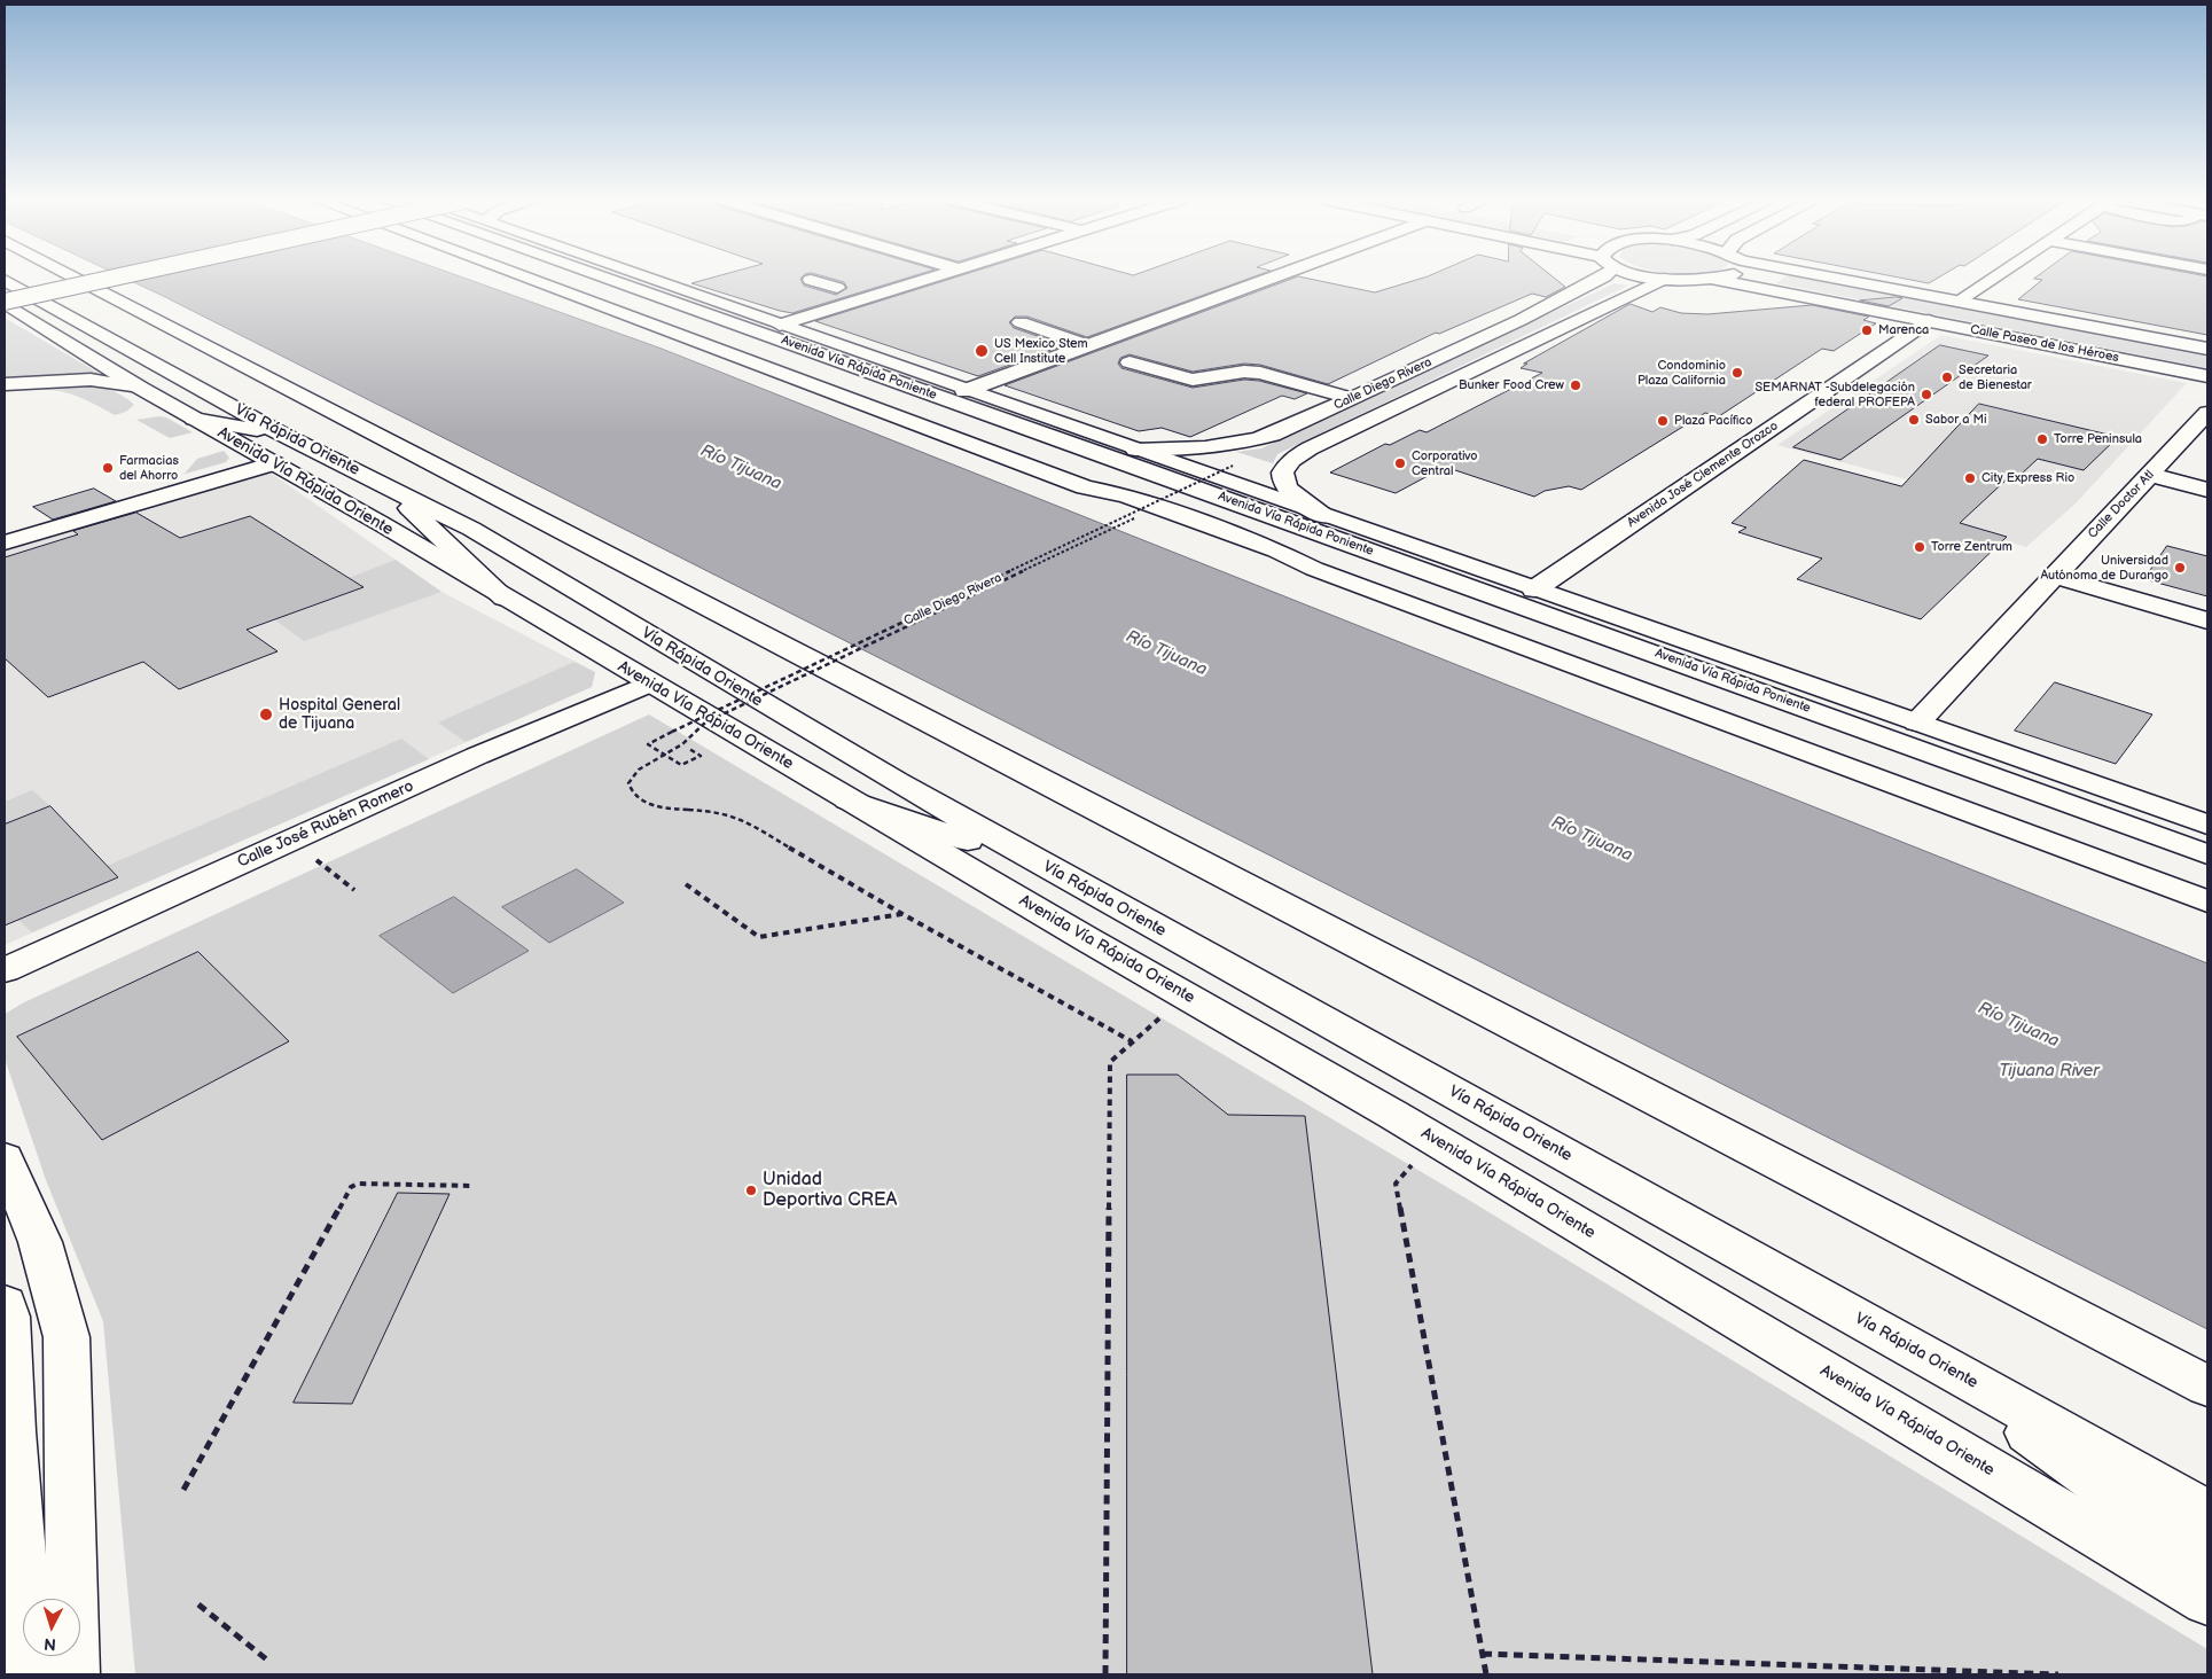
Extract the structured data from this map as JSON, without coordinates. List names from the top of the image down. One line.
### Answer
{"streets":{"main road":["Calle Paseo de los Héroes","Avenida Vía Rápida Poniente","Calle Diego Rivera","Vía Rápida Oriente","Avenida José Clemente Orozco","Avenida Vía Rápida Oriente","Calle Doctor Atl","Calle José Rubén Romero"]},"crossings":[["Calle Paseo de los Héroes","Avenida José Clemente Orozco"],["Avenida Vía Rápida Poniente","Calle Diego Rivera"],["Avenida Vía Rápida Poniente","Avenida José Clemente Orozco"],["Avenida Vía Rápida Poniente","Calle Doctor Atl"],["Vía Rápida Oriente","Avenida Vía Rápida Oriente"],["Avenida Vía Rápida Oriente","Calle José Rubén Romero"]],"water":["Río Tijuana","Tijuana River"],"places":["Marenca","US Mexico Stem Cell Institute","Condominio Plaza California","Secretaria de Bienestar","Bunker Food Crew","SEMARNAT -Subdelegación federal PROFEPA","Sabor a Mi","Plaza Pacífico","Torre Peninsula","Corporativo Central","Farmacias del Ahorro","City Express Rio","Torre Zentrum","Universidad Autónoma de Durango","Hospital General de Tijuana","Unidad Deportiva CREA"],"north":"bottom"}
